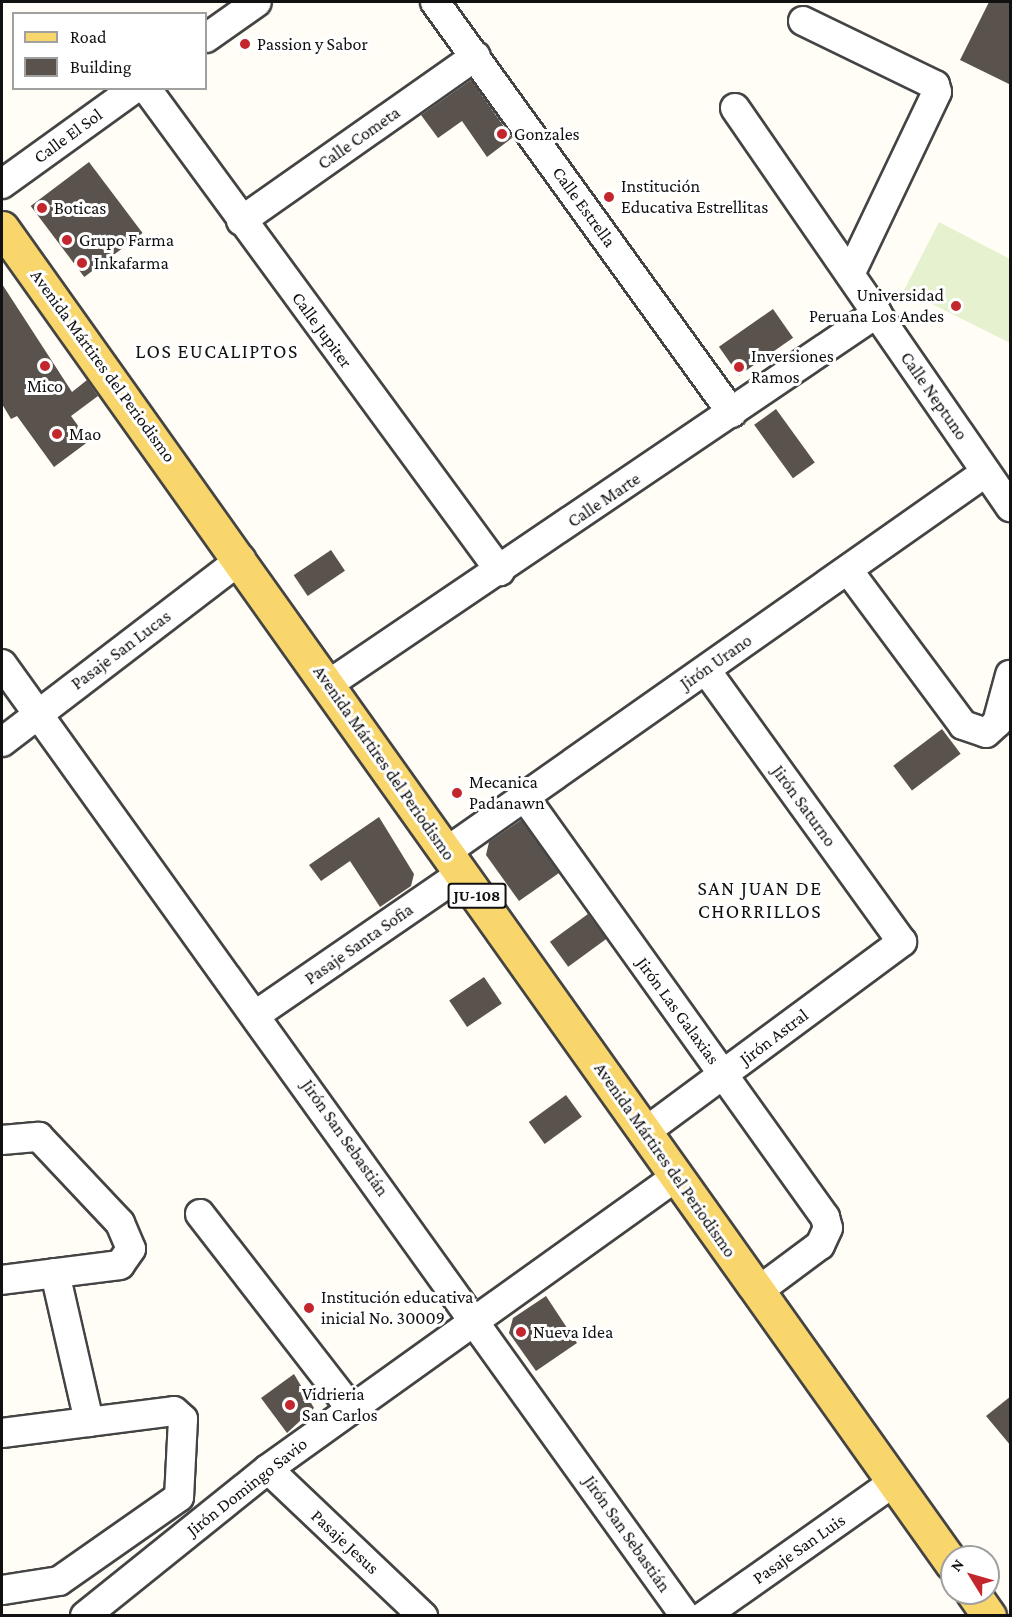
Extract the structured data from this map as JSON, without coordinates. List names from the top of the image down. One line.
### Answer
{"streets":{"main road":["Avenida Mártires del Periodismo","JU-108"],"street":["Calle El Sol","Calle Cometa","Calle Estrella","Calle Jupiter","Calle Neptuno","Calle Marte","Pasaje San Lucas","Jirón Urano","Jirón Saturno","Pasaje Santa Sofia","Jirón Las Galaxias","Jirón Astral","Jirón San Sebastián","Jirón Domingo Savio","Pasaje Jesus","Pasaje San Luis"]},"crossings":[["Calle Cometa","Calle Estrella"],["Calle Cometa","Calle Jupiter"],["Calle Estrella","Calle Marte"],["Calle Jupiter","Calle Marte"],["Avenida Mártires del Periodismo","Calle Marte"],["Avenida Mártires del Periodismo","Pasaje San Lucas"],["Avenida Mártires del Periodismo","Jirón Urano"],["Avenida Mártires del Periodismo","Pasaje Santa Sofia"],["Avenida Mártires del Periodismo","Jirón Las Galaxias"],["Avenida Mártires del Periodismo","Jirón Astral"],["Avenida Mártires del Periodismo","Jirón Domingo Savio"],["Avenida Mártires del Periodismo","Pasaje San Luis"],["Calle Neptuno","Calle Marte"],["Calle Neptuno","Jirón Urano"],["Pasaje San Lucas","Jirón San Sebastián"],["Jirón Urano","Jirón Saturno"],["Jirón Urano","Pasaje Santa Sofia"],["Jirón Urano","Jirón Las Galaxias"],["Jirón Saturno","Jirón Astral"],["Pasaje Santa Sofia","Jirón San Sebastián"],["Jirón Las Galaxias","Jirón Astral"],["Jirón San Sebastián","Jirón Domingo Savio"],["Jirón Domingo Savio","Pasaje Jesus"]],"districts":["LOS EUCALIPTOS","SAN JUAN DE CHORRILLOS"],"places":["Passion y Sabor","Gonzales","Institución Educativa Estrellitas","Boticas","Grupo Farma","Inkafarma","Universidad Peruana Los Andes","Mico","Inversiones Ramos","Mao","Mecanica Padanawn","Institución educativa inicial No. 30009","Nueva Idea","Vidrieria San Carlos"],"legend":["Road","Building"],"north":"top left"}
